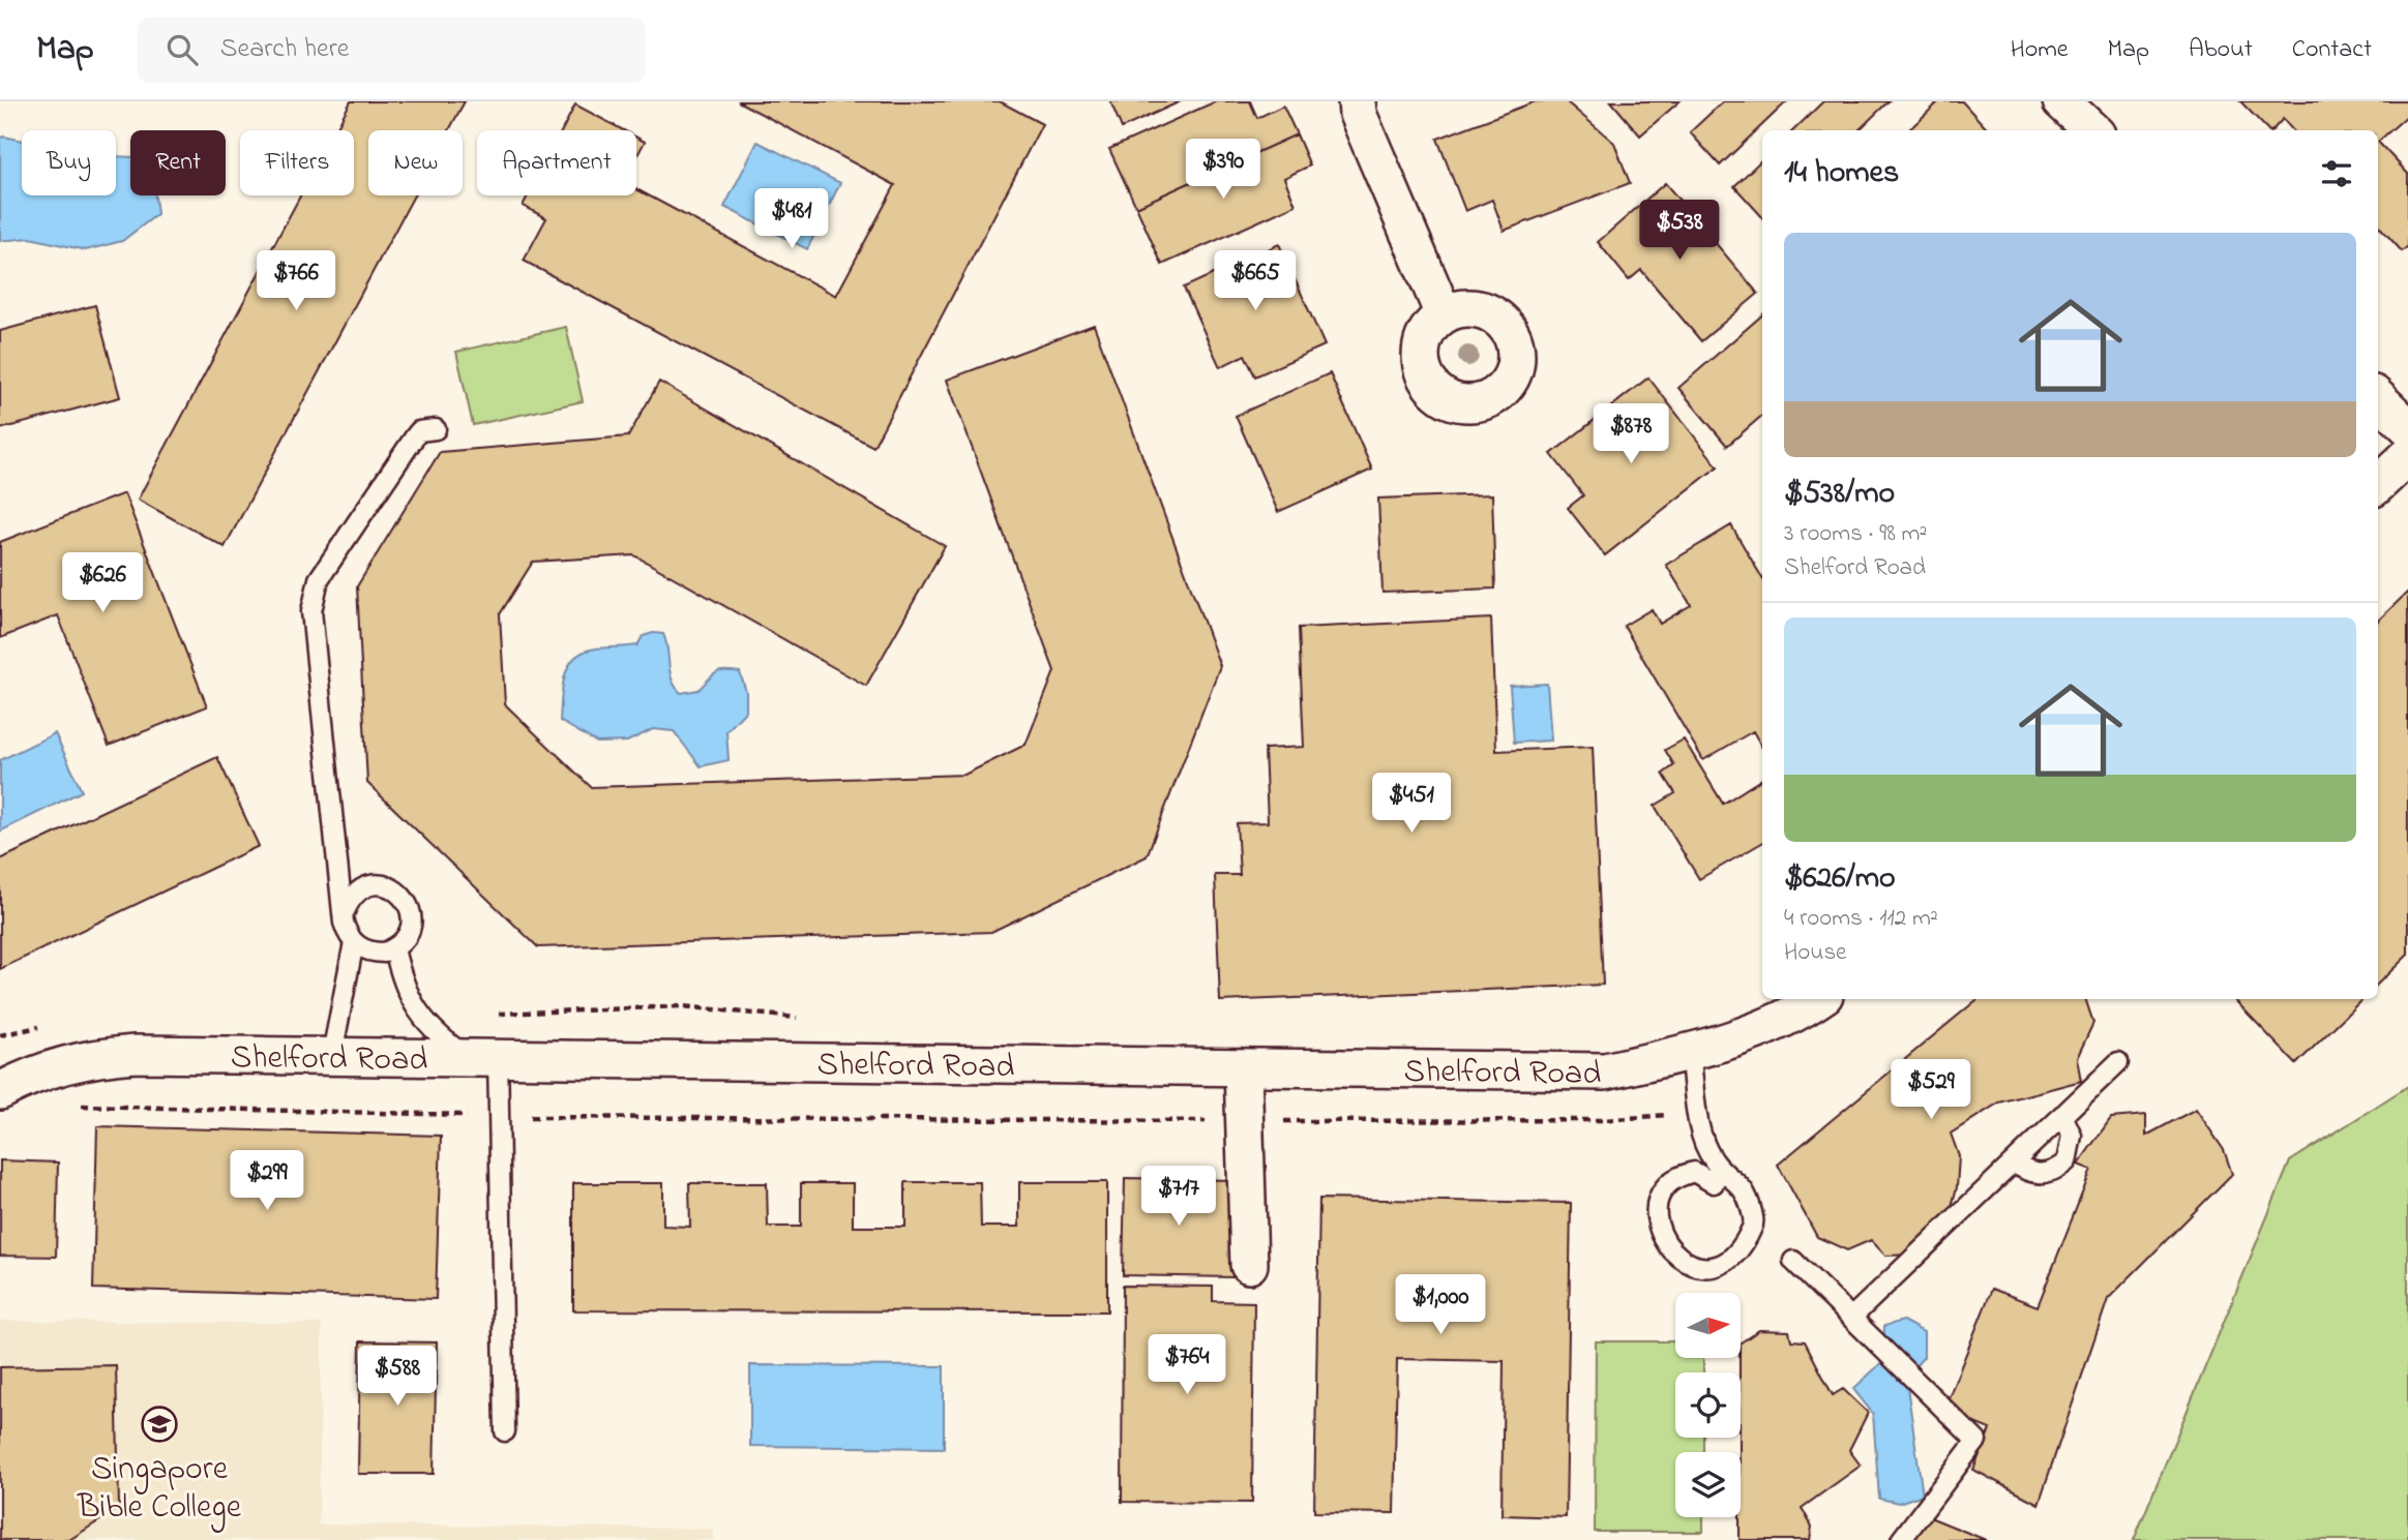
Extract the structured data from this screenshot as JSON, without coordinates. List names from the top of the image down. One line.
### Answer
{"streets":{"street":["Shelford Road"]},"places":{"school or university":["Singapore Bible College"]},"north":"right","page":{"header":"Map","search":"Search here","nav":["Home","Map","About","Contact"],"chip":["Buy","Rent","Filters","New","Apartment"],"heading":"14 homes","price":["$390","$481","$538","$766","$665","$878","$626","$451","$529","$299","$717","$1,000","$764","$588"],"list":[{"name":"$538/mo","note":"3 rooms · 98 m² · Shelford Road"},{"name":"$626/mo","note":"4 rooms · 112 m² · House"}]}}
